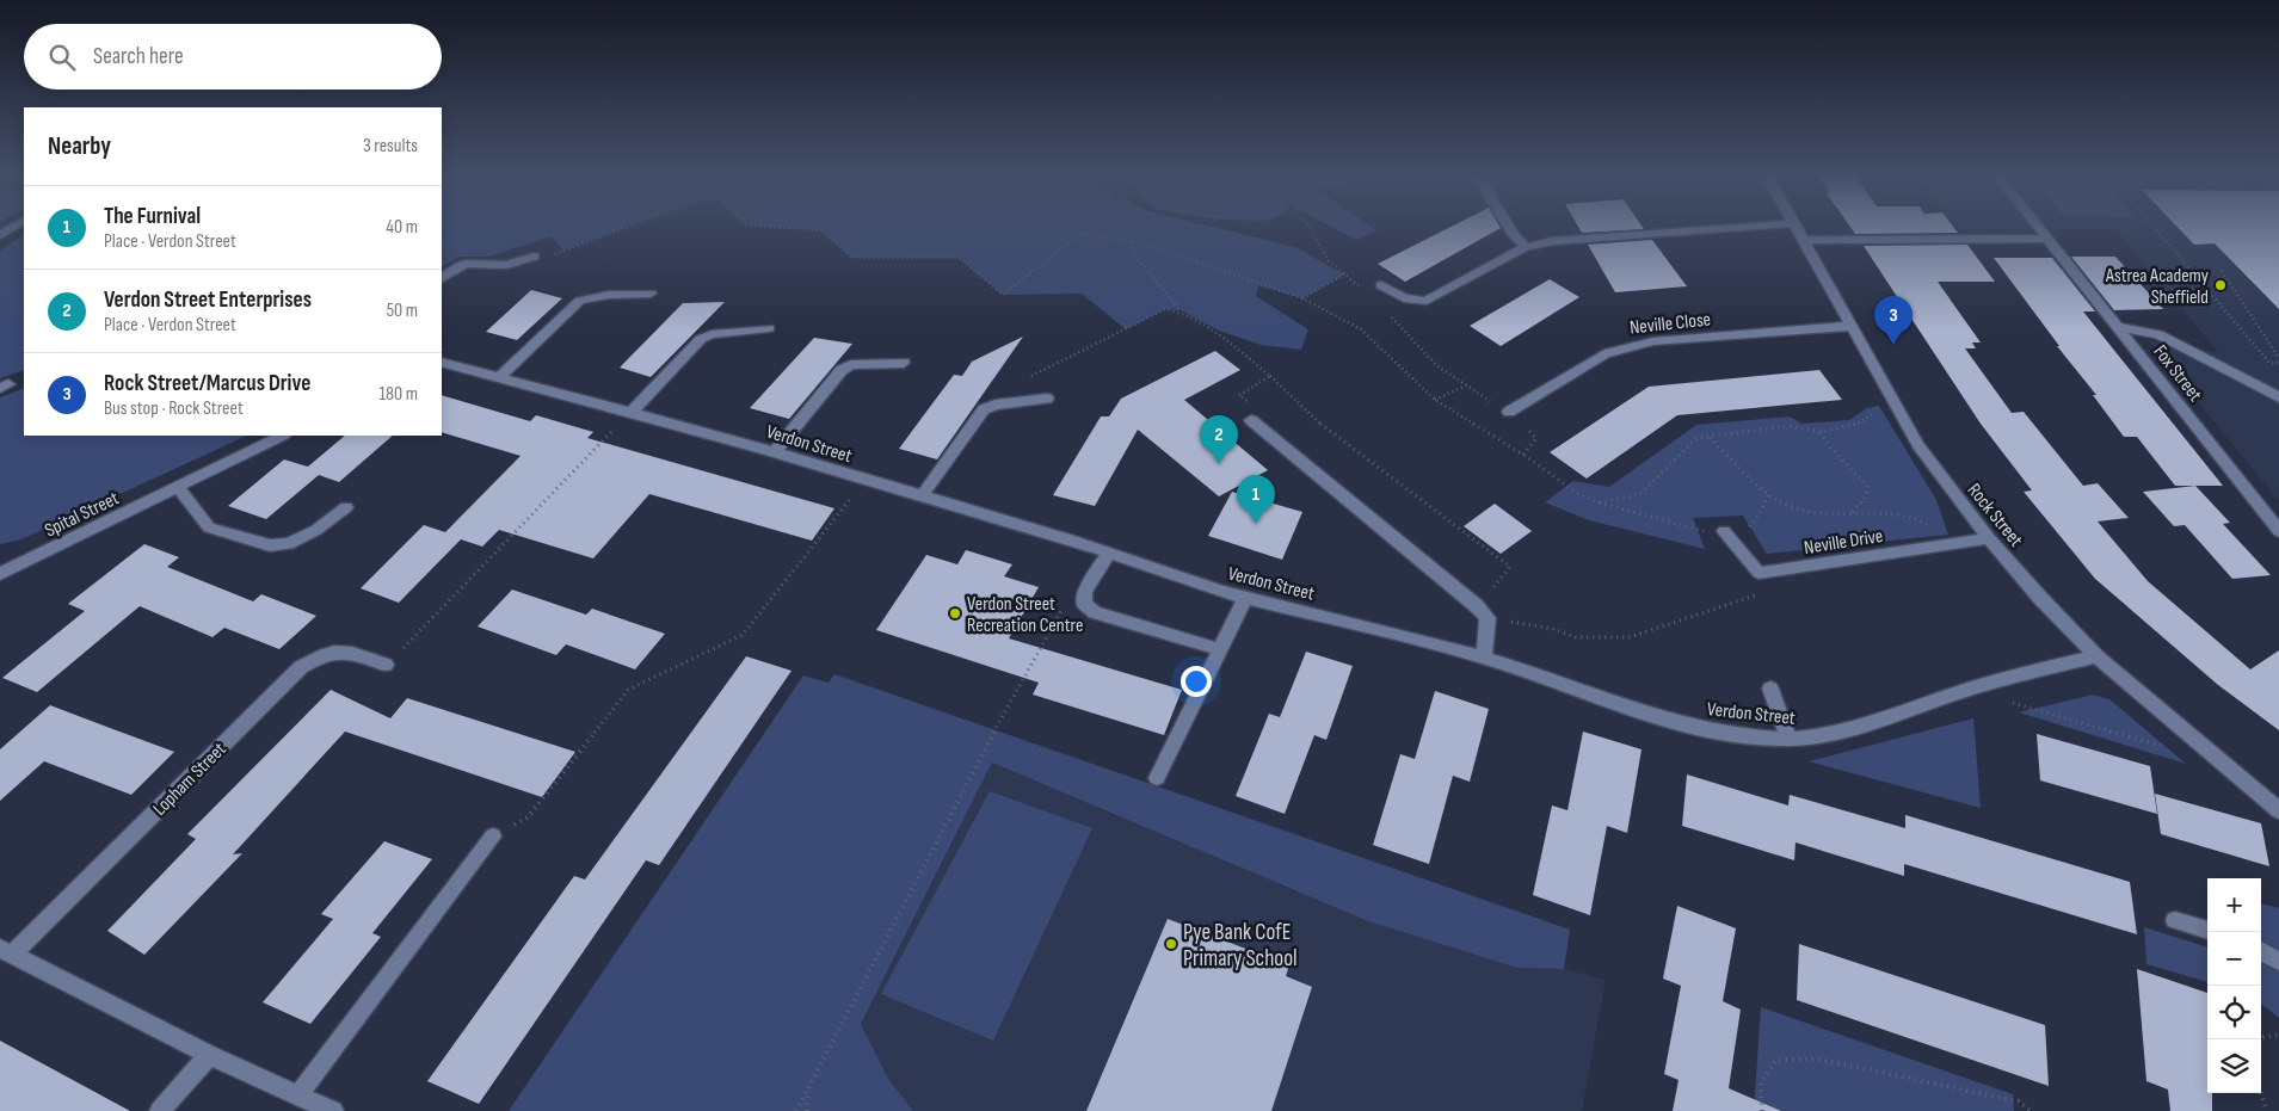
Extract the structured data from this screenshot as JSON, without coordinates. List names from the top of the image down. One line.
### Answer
{"streets":{"street":["Neville Close","Fox Street","Verdon Street","Spital Street","Rock Street","Neville Drive","Lopham Street"]},"crossings":[["Neville Close","Rock Street"],["Verdon Street","Rock Street"],["Rock Street","Neville Drive"]],"places":["Astrea Academy Sheffield","Verdon Street Recreation Centre","Pye Bank CofE Primary School"],"page":{"search":"Search here","heading":["Nearby","3 results"],"list":[{"mark":"1","name":"The Furnival","note":"Place · Verdon Street","value":"40 m"},{"mark":"2","name":"Verdon Street Enterprises","note":"Place · Verdon Street","value":"50 m"},{"mark":"3","name":"Rock Street/Marcus Drive","note":"Bus stop · Rock Street","value":"180 m"}],"pins":["3","2","1"],"map_buttons":["+","−"]}}
